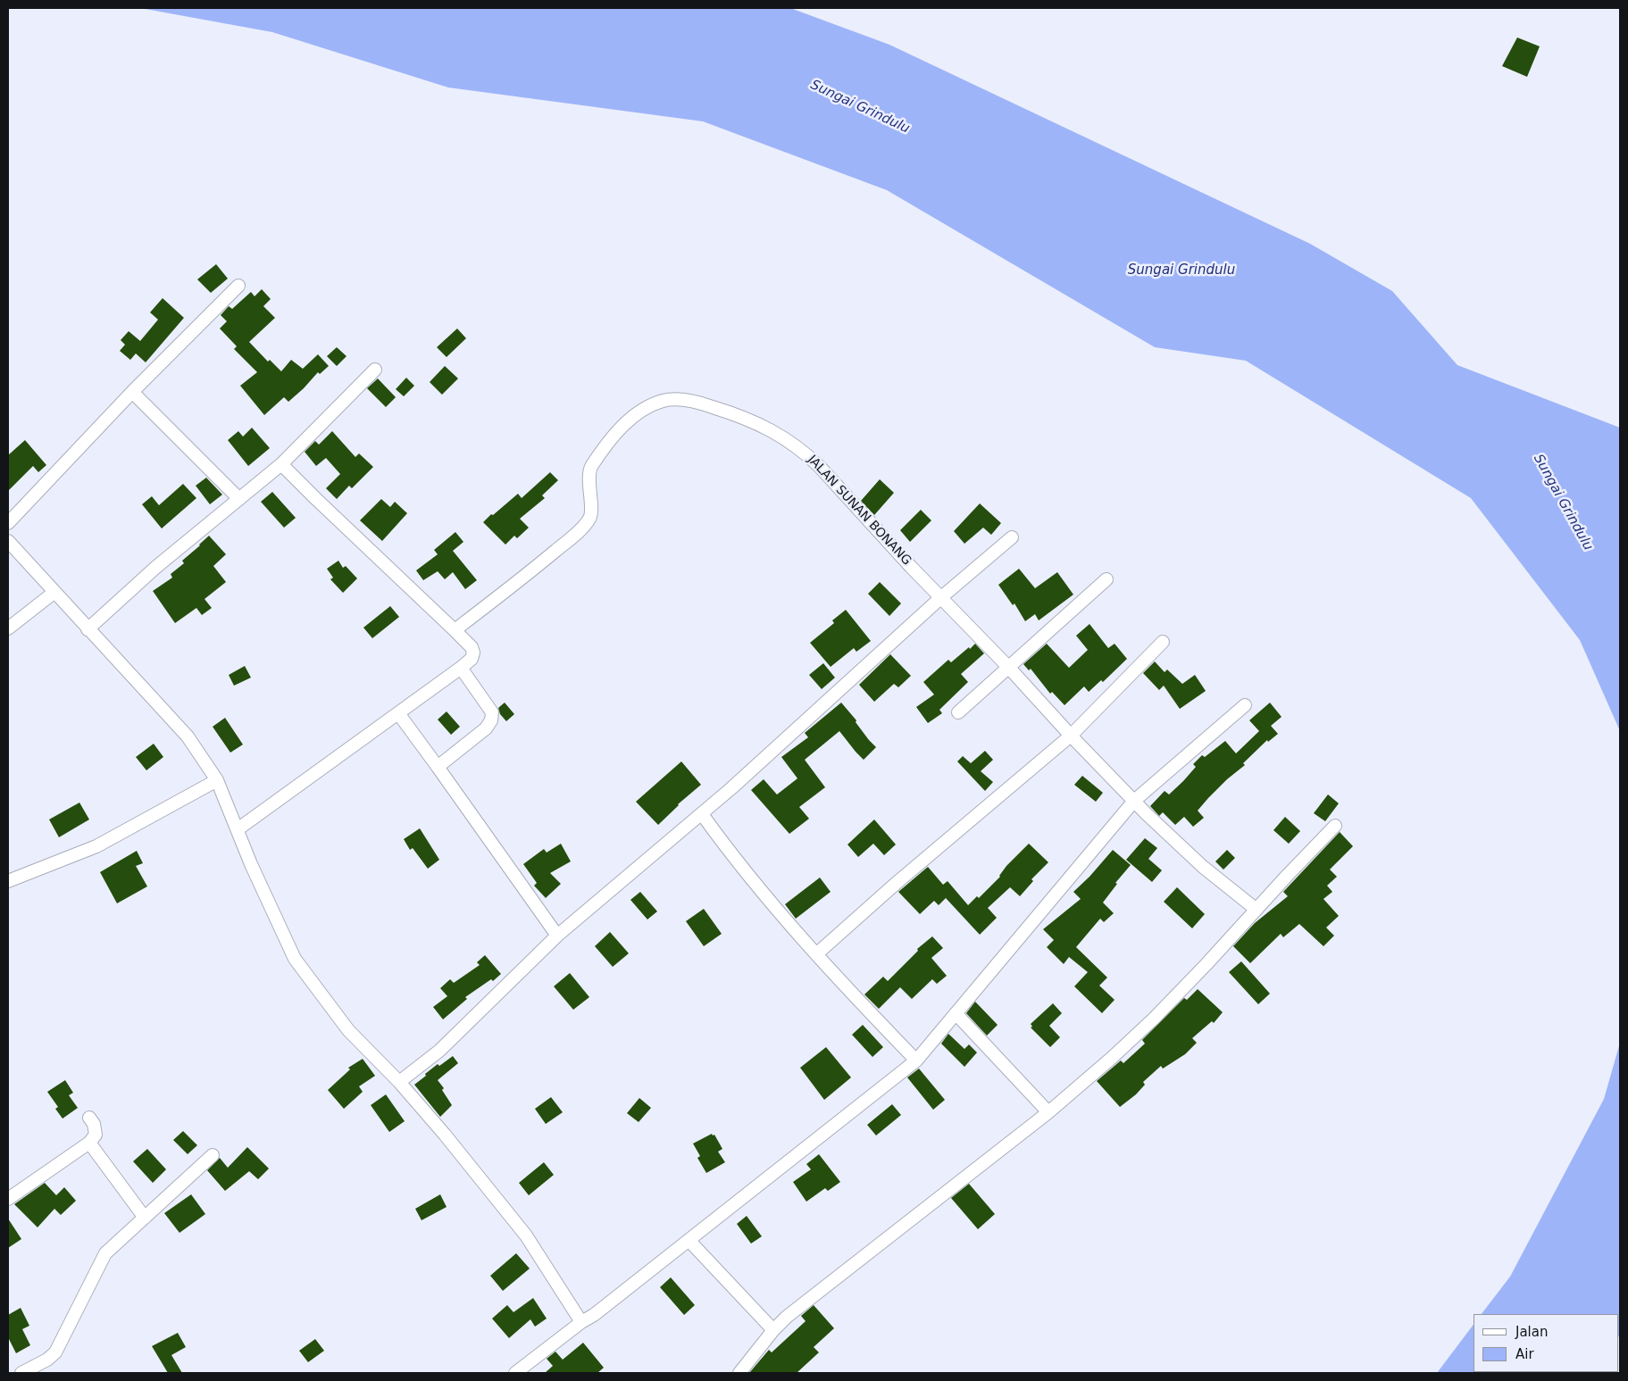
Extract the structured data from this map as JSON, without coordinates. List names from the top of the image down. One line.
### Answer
{"streets":{"street":["JALAN SUNAN BONANG"]},"water":["Sungai Grindulu"],"legend":["Jalan","Air"]}
